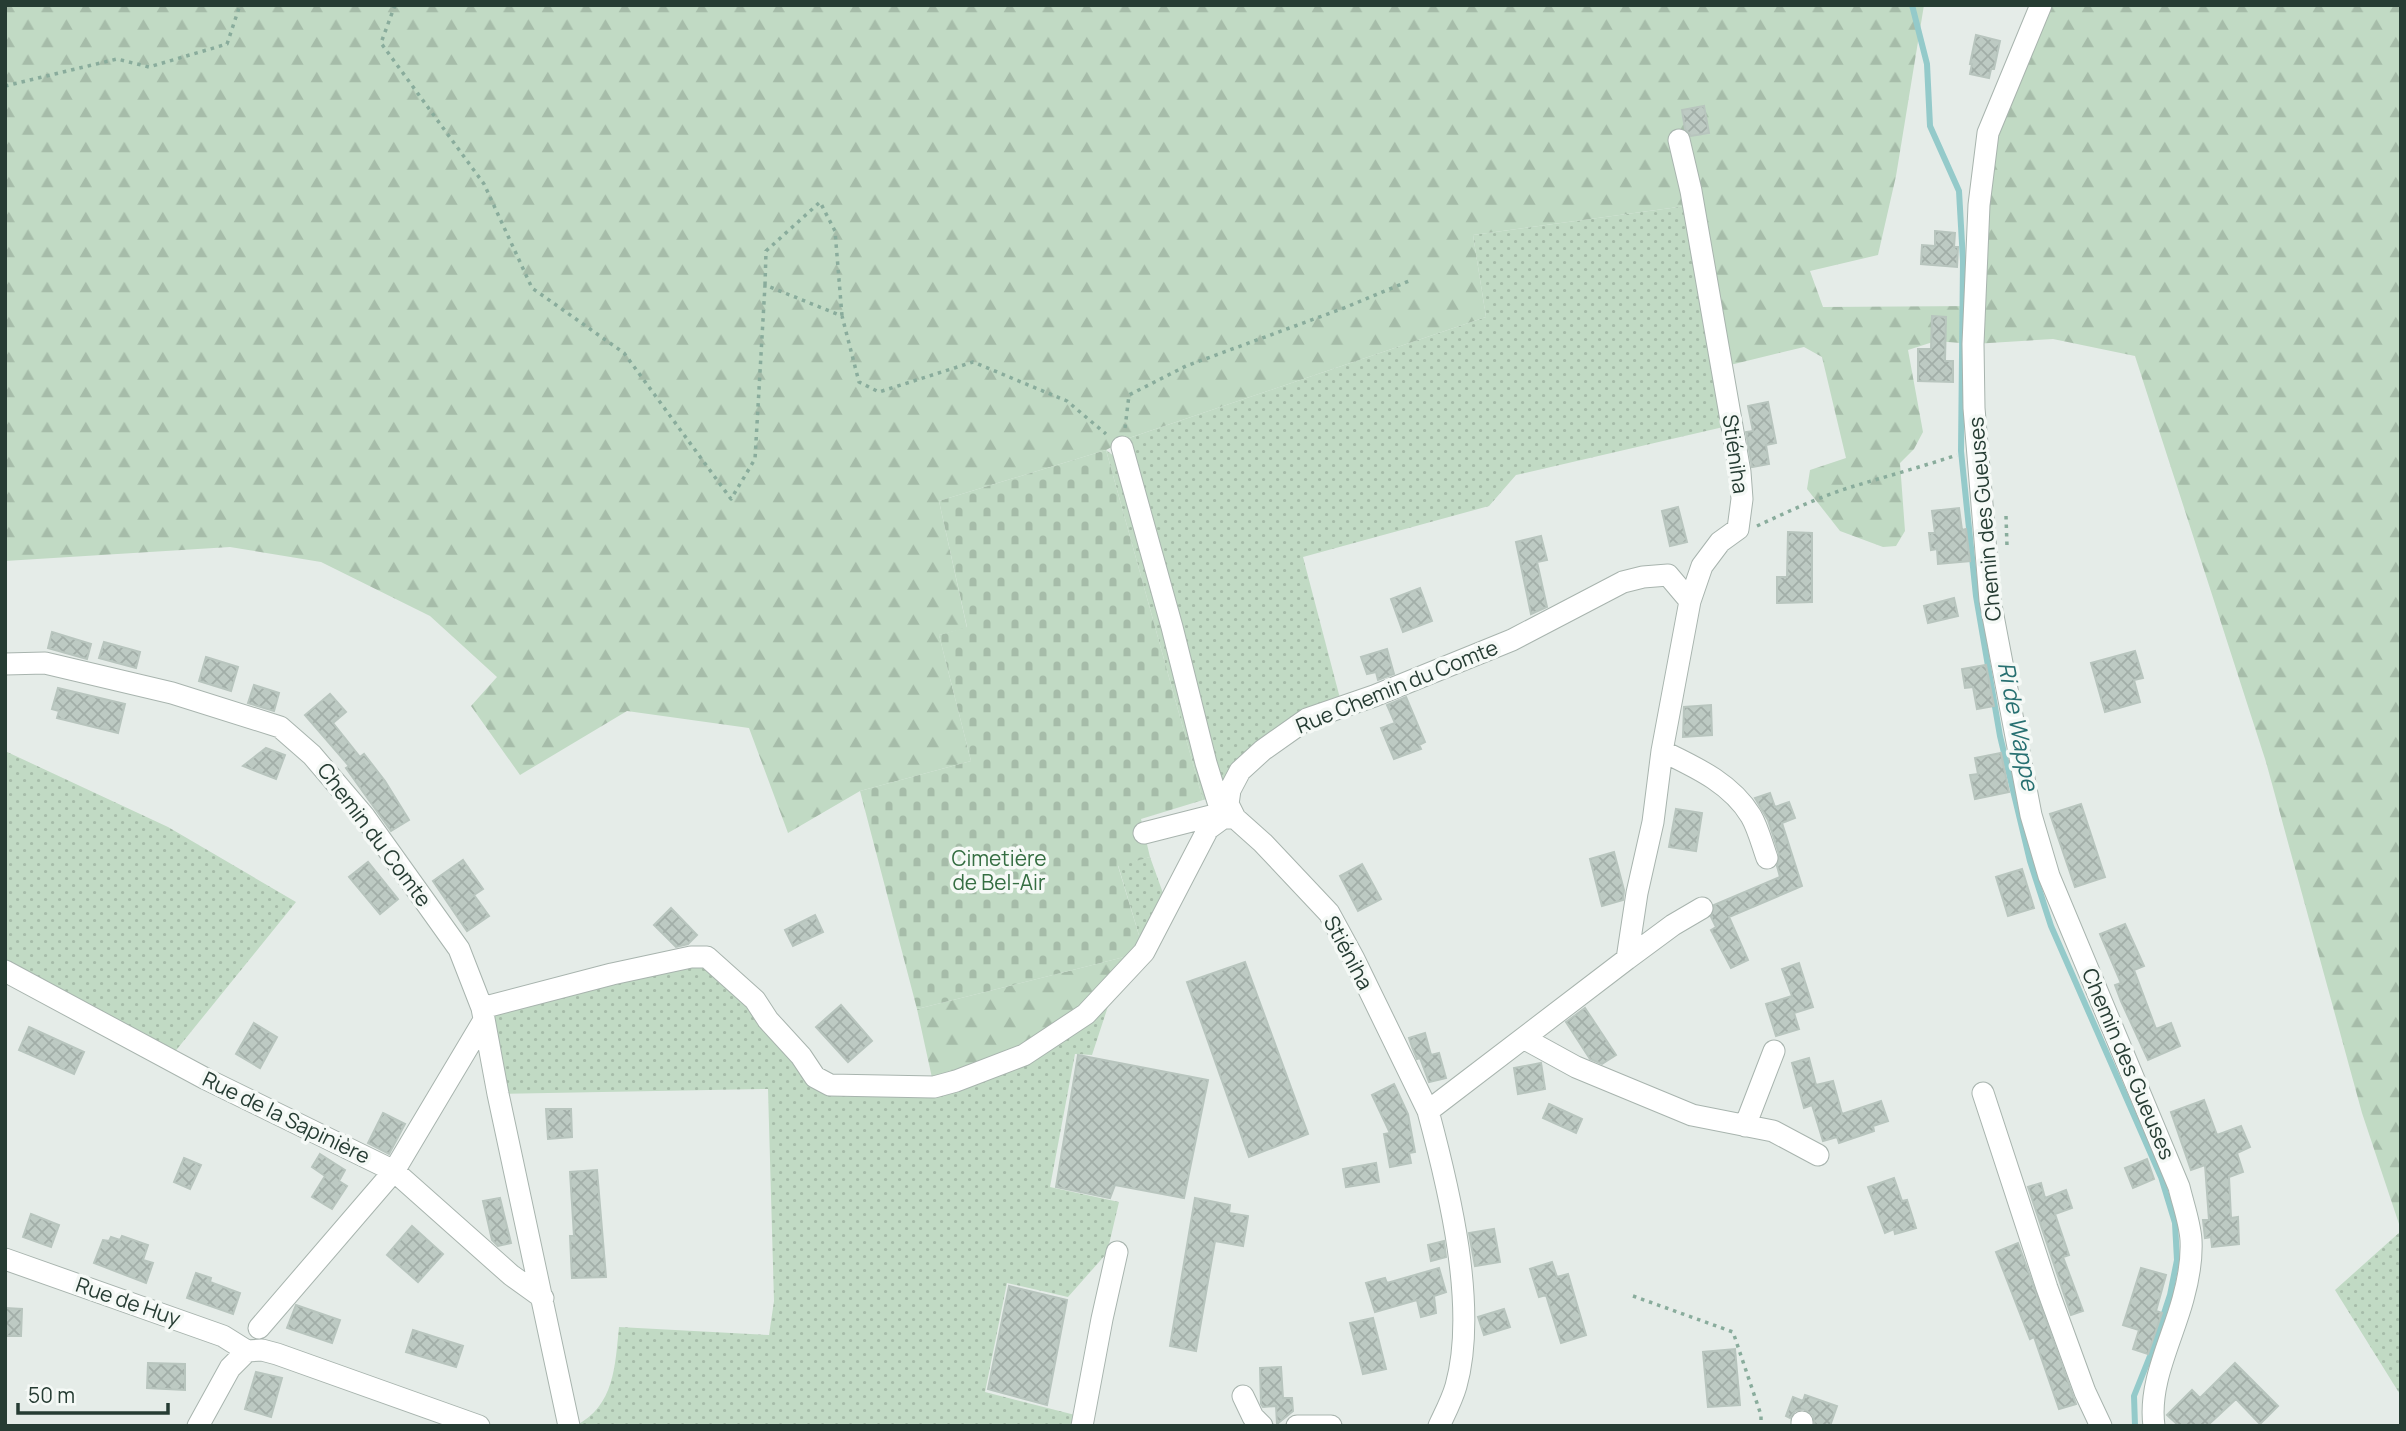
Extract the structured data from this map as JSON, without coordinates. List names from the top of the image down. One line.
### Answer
{"streets":{"street":["Stiéniha","Chemin des Gueuses","Rue Chemin du Comte","Chemin du Comte","Rue de la Sapinière","Rue de Huy"]},"crossings":[["Stiéniha","Rue Chemin du Comte"],["Chemin du Comte","Rue de la Sapinière"]],"water":["Ri de Wappe"],"parks":["Cimetière de Bel-Air"],"scale_bar":"50 m"}
